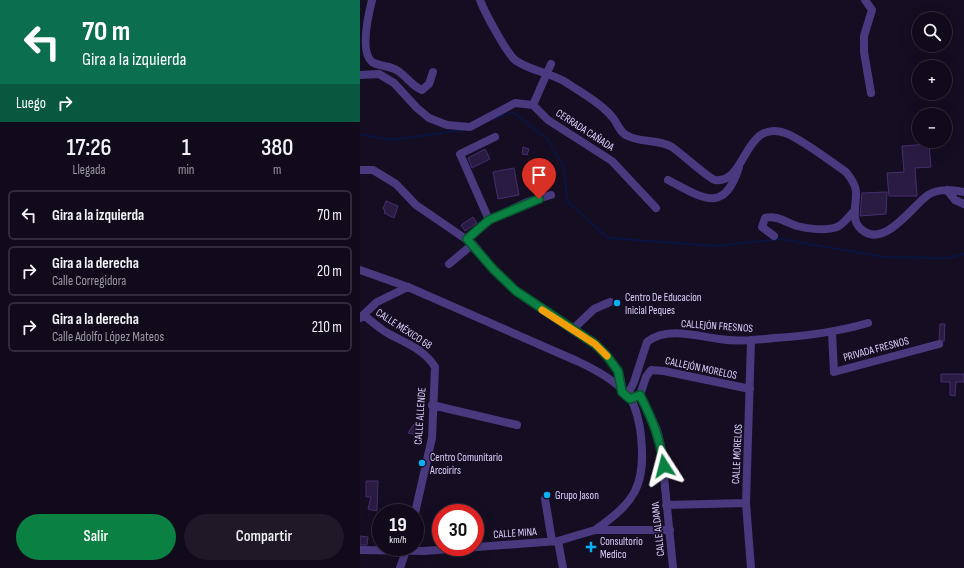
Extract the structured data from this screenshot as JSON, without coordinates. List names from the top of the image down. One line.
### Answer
{"streets":{"street":["CERRADA CAÑADA","CALLEJÓN FRESNOS","CALLE MÉXICO 68","PRIVADA FRESNOS","CALLEJÓN MORELOS","CALLE ALLENDE","CALLE MORELOS","CALLE ALDAMA","CALLE MINA"]},"crossings":[["CALLEJÓN FRESNOS","PRIVADA FRESNOS"],["CALLEJÓN FRESNOS","CALLE MORELOS"],["CALLE MÉXICO 68","CALLE ALLENDE"],["CALLEJÓN MORELOS","CALLE MORELOS"],["CALLEJÓN MORELOS","CALLE ALDAMA"],["CALLE ALDAMA","CALLE MINA"]],"places":{"other":["Centro De Educacion Inicial Peques","Centro Comunitario Arcoirirs","Grupo Jason"],"health":["Consultorio Medico"]},"page":{"turn":["70 m","Gira a la izquierda"],"map_buttons":["+","−"],"then":"Luego","eta":["17:26","Llegada","1","min","380","m"],"list":[{"name":"Gira a la izquierda","value":"70 m"},{"name":"Gira a la derecha","note":"Calle Corregidora","value":"20 m"},{"name":"Gira a la derecha","note":"Calle Adolfo López Mateos","value":"210 m"}],"speed":"19 km/h","limit":"30","buttons":["Salir","Compartir"]}}
